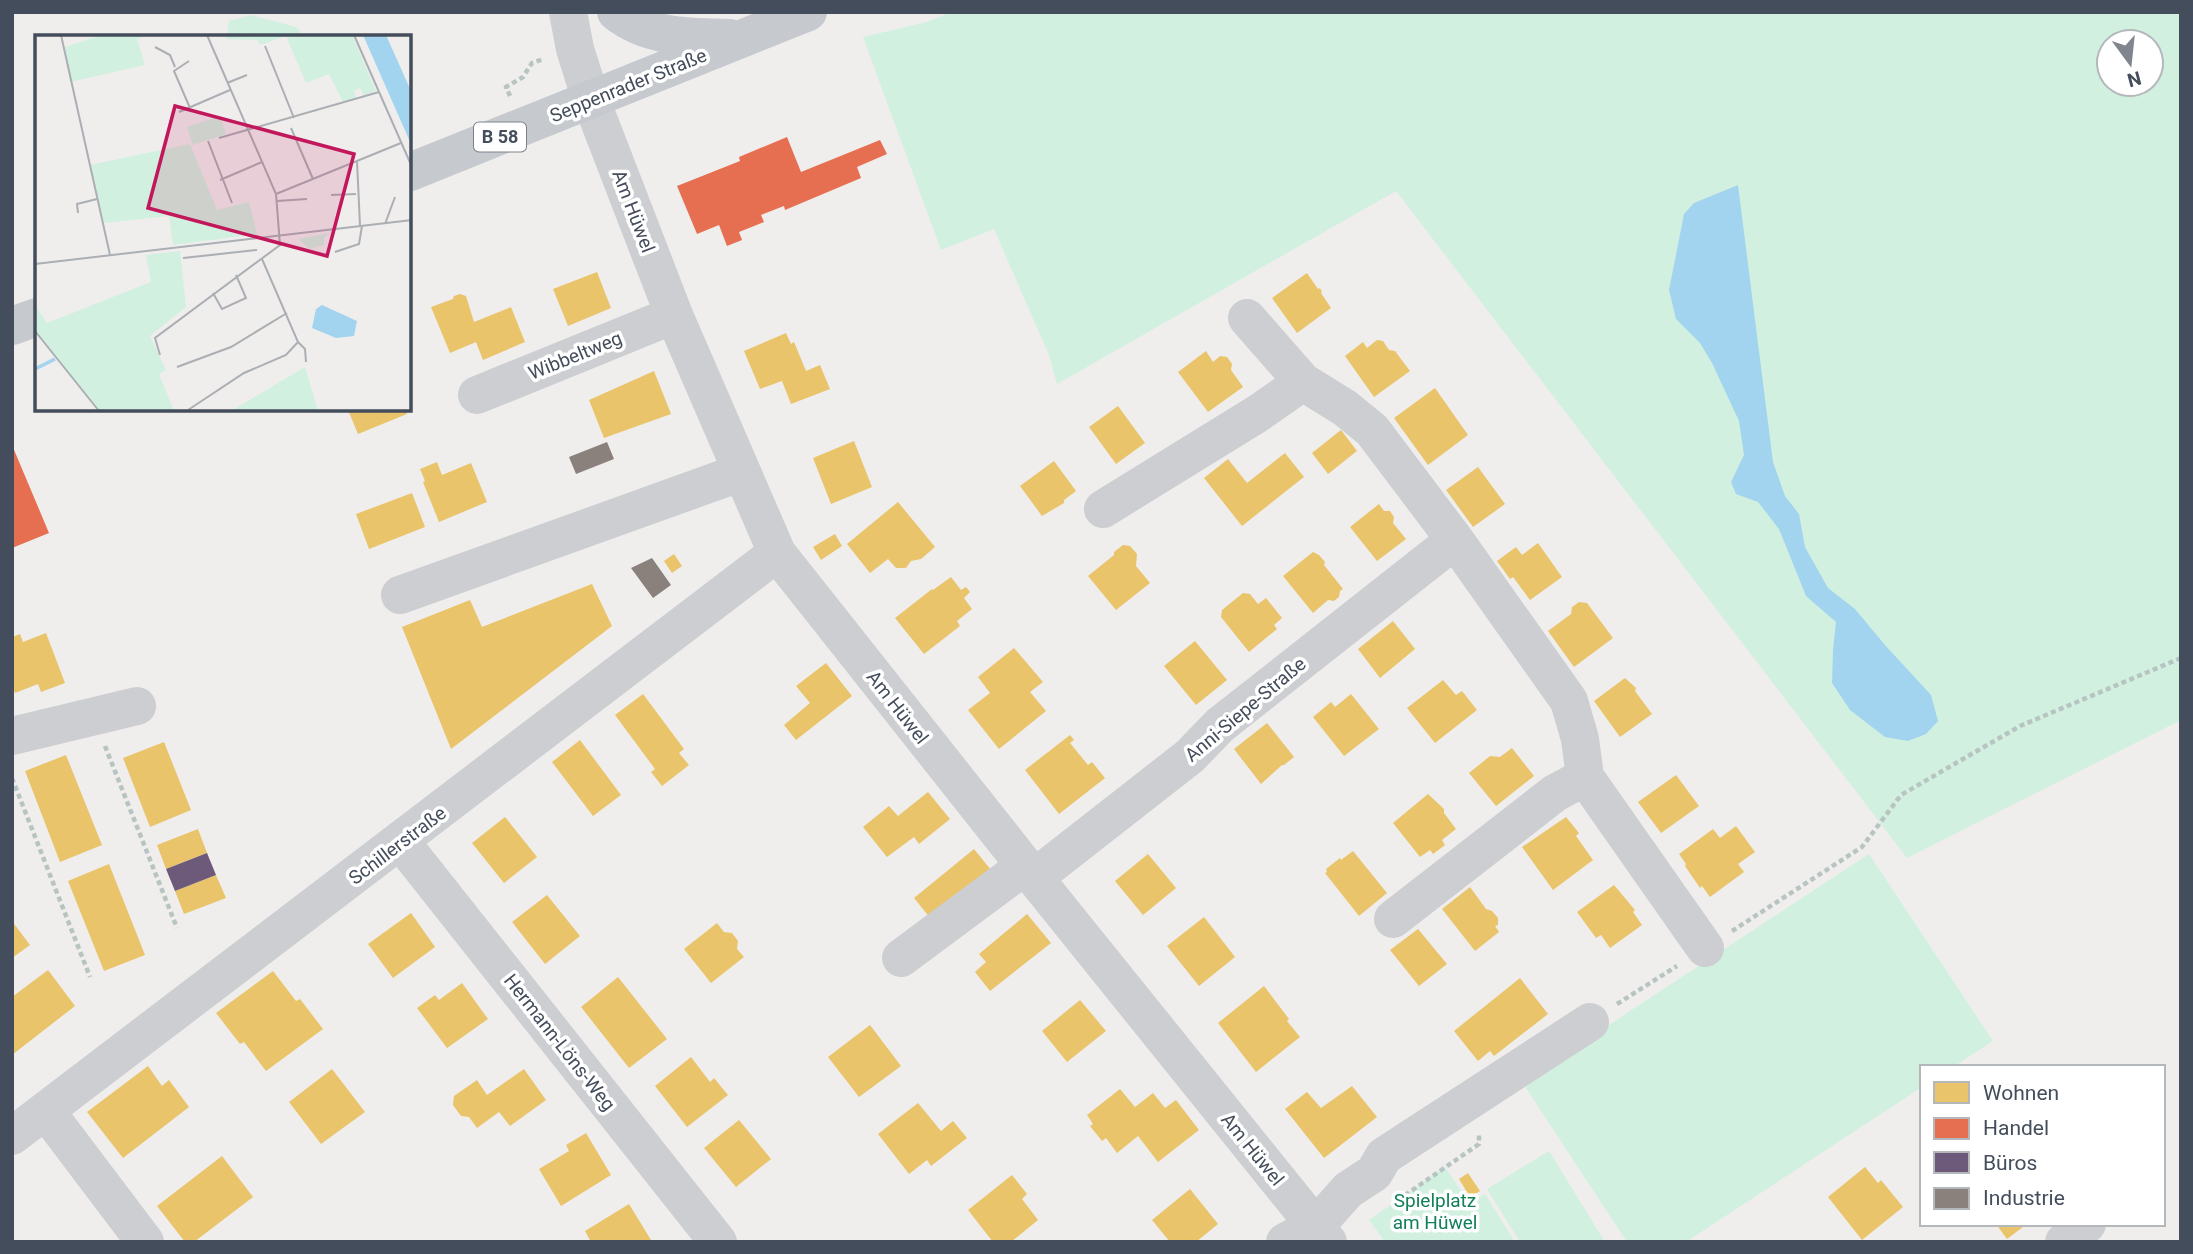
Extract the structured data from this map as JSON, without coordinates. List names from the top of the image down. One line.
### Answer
{"streets":{"main road":["Seppenrader Straße","B 58"],"street":["Am Hüwel","Wibbeltweg","Anni-Siepe-Straße","Schillerstraße","Hermann-Löns-Weg"]},"crossings":[["Seppenrader Straße","Am Hüwel"],["Am Hüwel","Wibbeltweg"],["Am Hüwel","Anni-Siepe-Straße"],["Am Hüwel","Schillerstraße"],["Schillerstraße","Hermann-Löns-Weg"]],"parks":["Spielplatz am Hüwel"],"legend":["Wohnen","Handel","Büros","Industrie"],"north":"bottom"}
